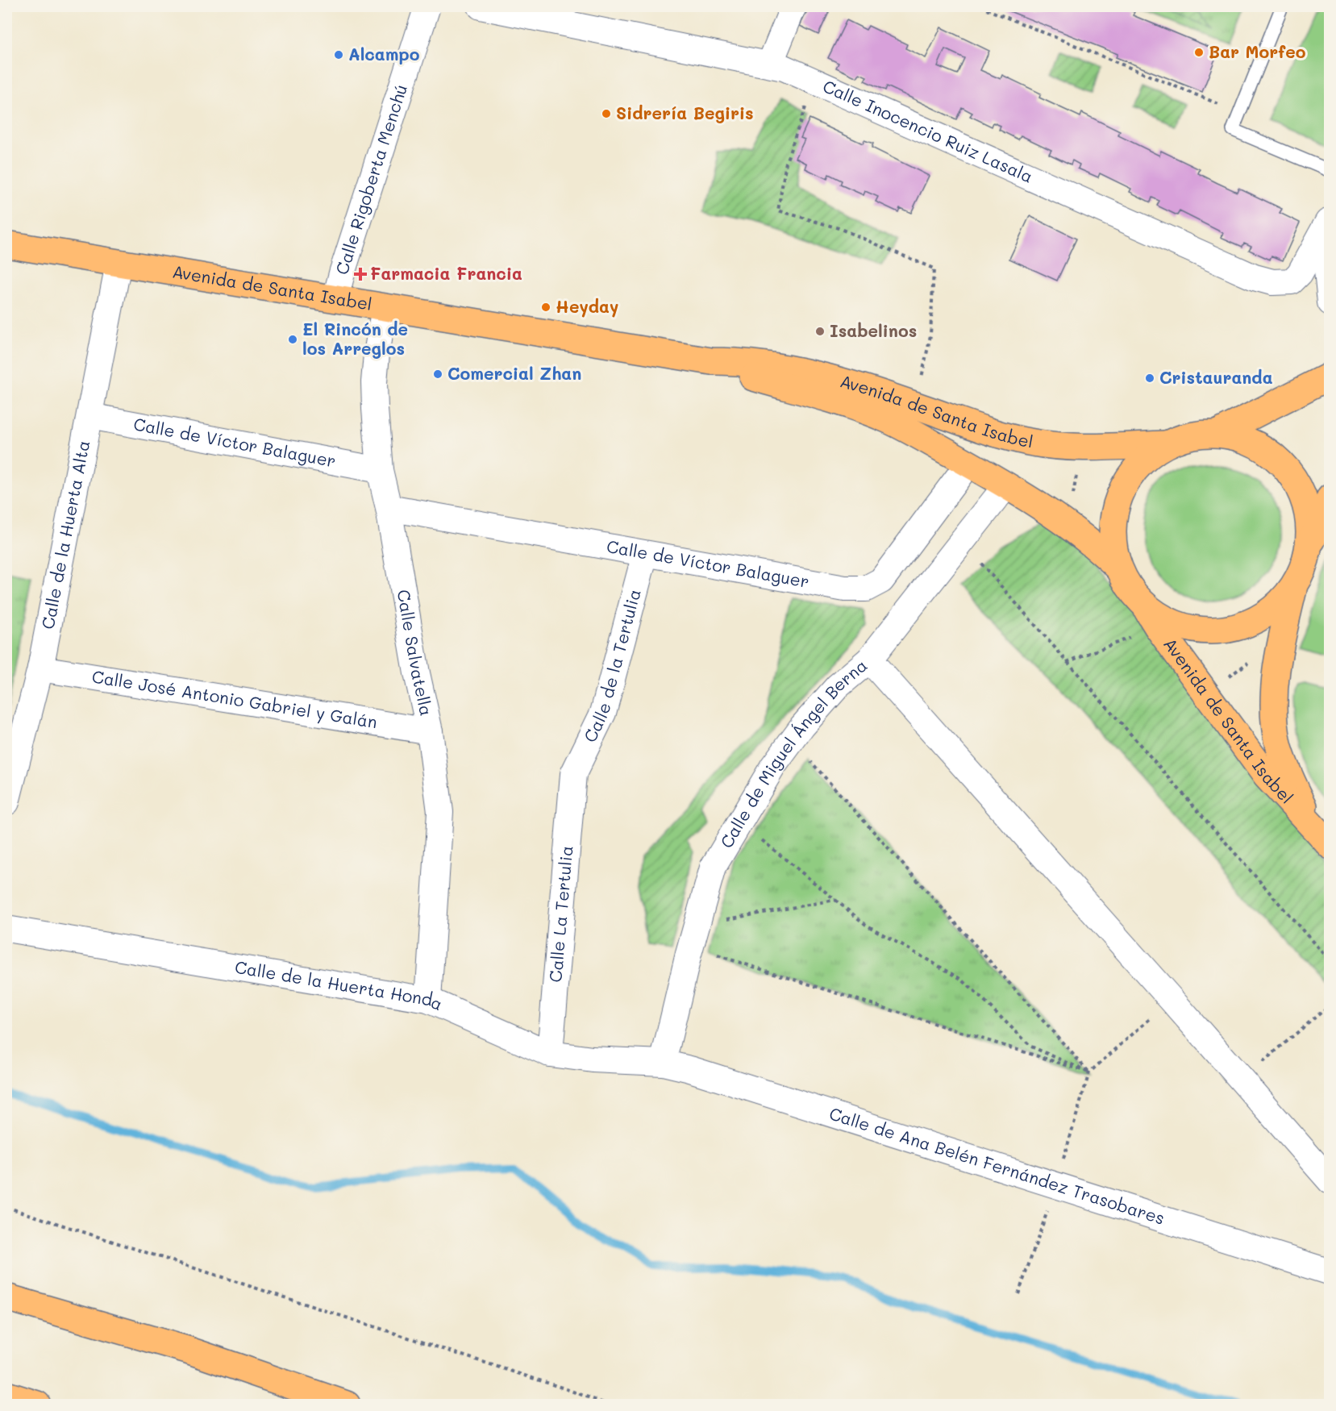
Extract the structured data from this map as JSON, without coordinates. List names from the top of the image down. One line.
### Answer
{"streets":{"main road":["Avenida de Santa Isabel"],"street":["Calle Inocencio Ruiz Lasala","Calle Rigoberta Menchú","Calle de Víctor Balaguer","Calle de la Huerta Alta","Calle Salvatella","Calle de la Tertulia","Calle José Antonio Gabriel y Galán","Calle de Miguel Ángel Berna","Calle La Tertulia","Calle de la Huerta Honda","Calle de Ana Belén Fernández Trasobares"]},"crossings":[["Calle Rigoberta Menchú","Avenida de Santa Isabel"],["Avenida de Santa Isabel","Calle de Víctor Balaguer"],["Avenida de Santa Isabel","Calle de la Huerta Alta"],["Avenida de Santa Isabel","Calle Salvatella"],["Avenida de Santa Isabel","Calle de Miguel Ángel Berna"],["Calle de Víctor Balaguer","Calle de la Huerta Alta"],["Calle de Víctor Balaguer","Calle Salvatella"],["Calle de Víctor Balaguer","Calle de la Tertulia"],["Calle de la Huerta Alta","Calle José Antonio Gabriel y Galán"],["Calle Salvatella","Calle José Antonio Gabriel y Galán"],["Calle Salvatella","Calle de la Huerta Honda"],["Calle de la Tertulia","Calle La Tertulia"],["Calle de Miguel Ángel Berna","Calle de la Huerta Honda"],["Calle de Miguel Ángel Berna","Calle de Ana Belén Fernández Trasobares"],["Calle La Tertulia","Calle de la Huerta Honda"],["Calle de la Huerta Honda","Calle de Ana Belén Fernández Trasobares"]],"places":{"other":["Bar Morfeo","Alcampo","Sidrería Begiris","Heyday","Isabelinos","El Rincón de los Arreglos","Comercial Zhan","Cristauranda"],"health":["Farmacia Francia"]}}
